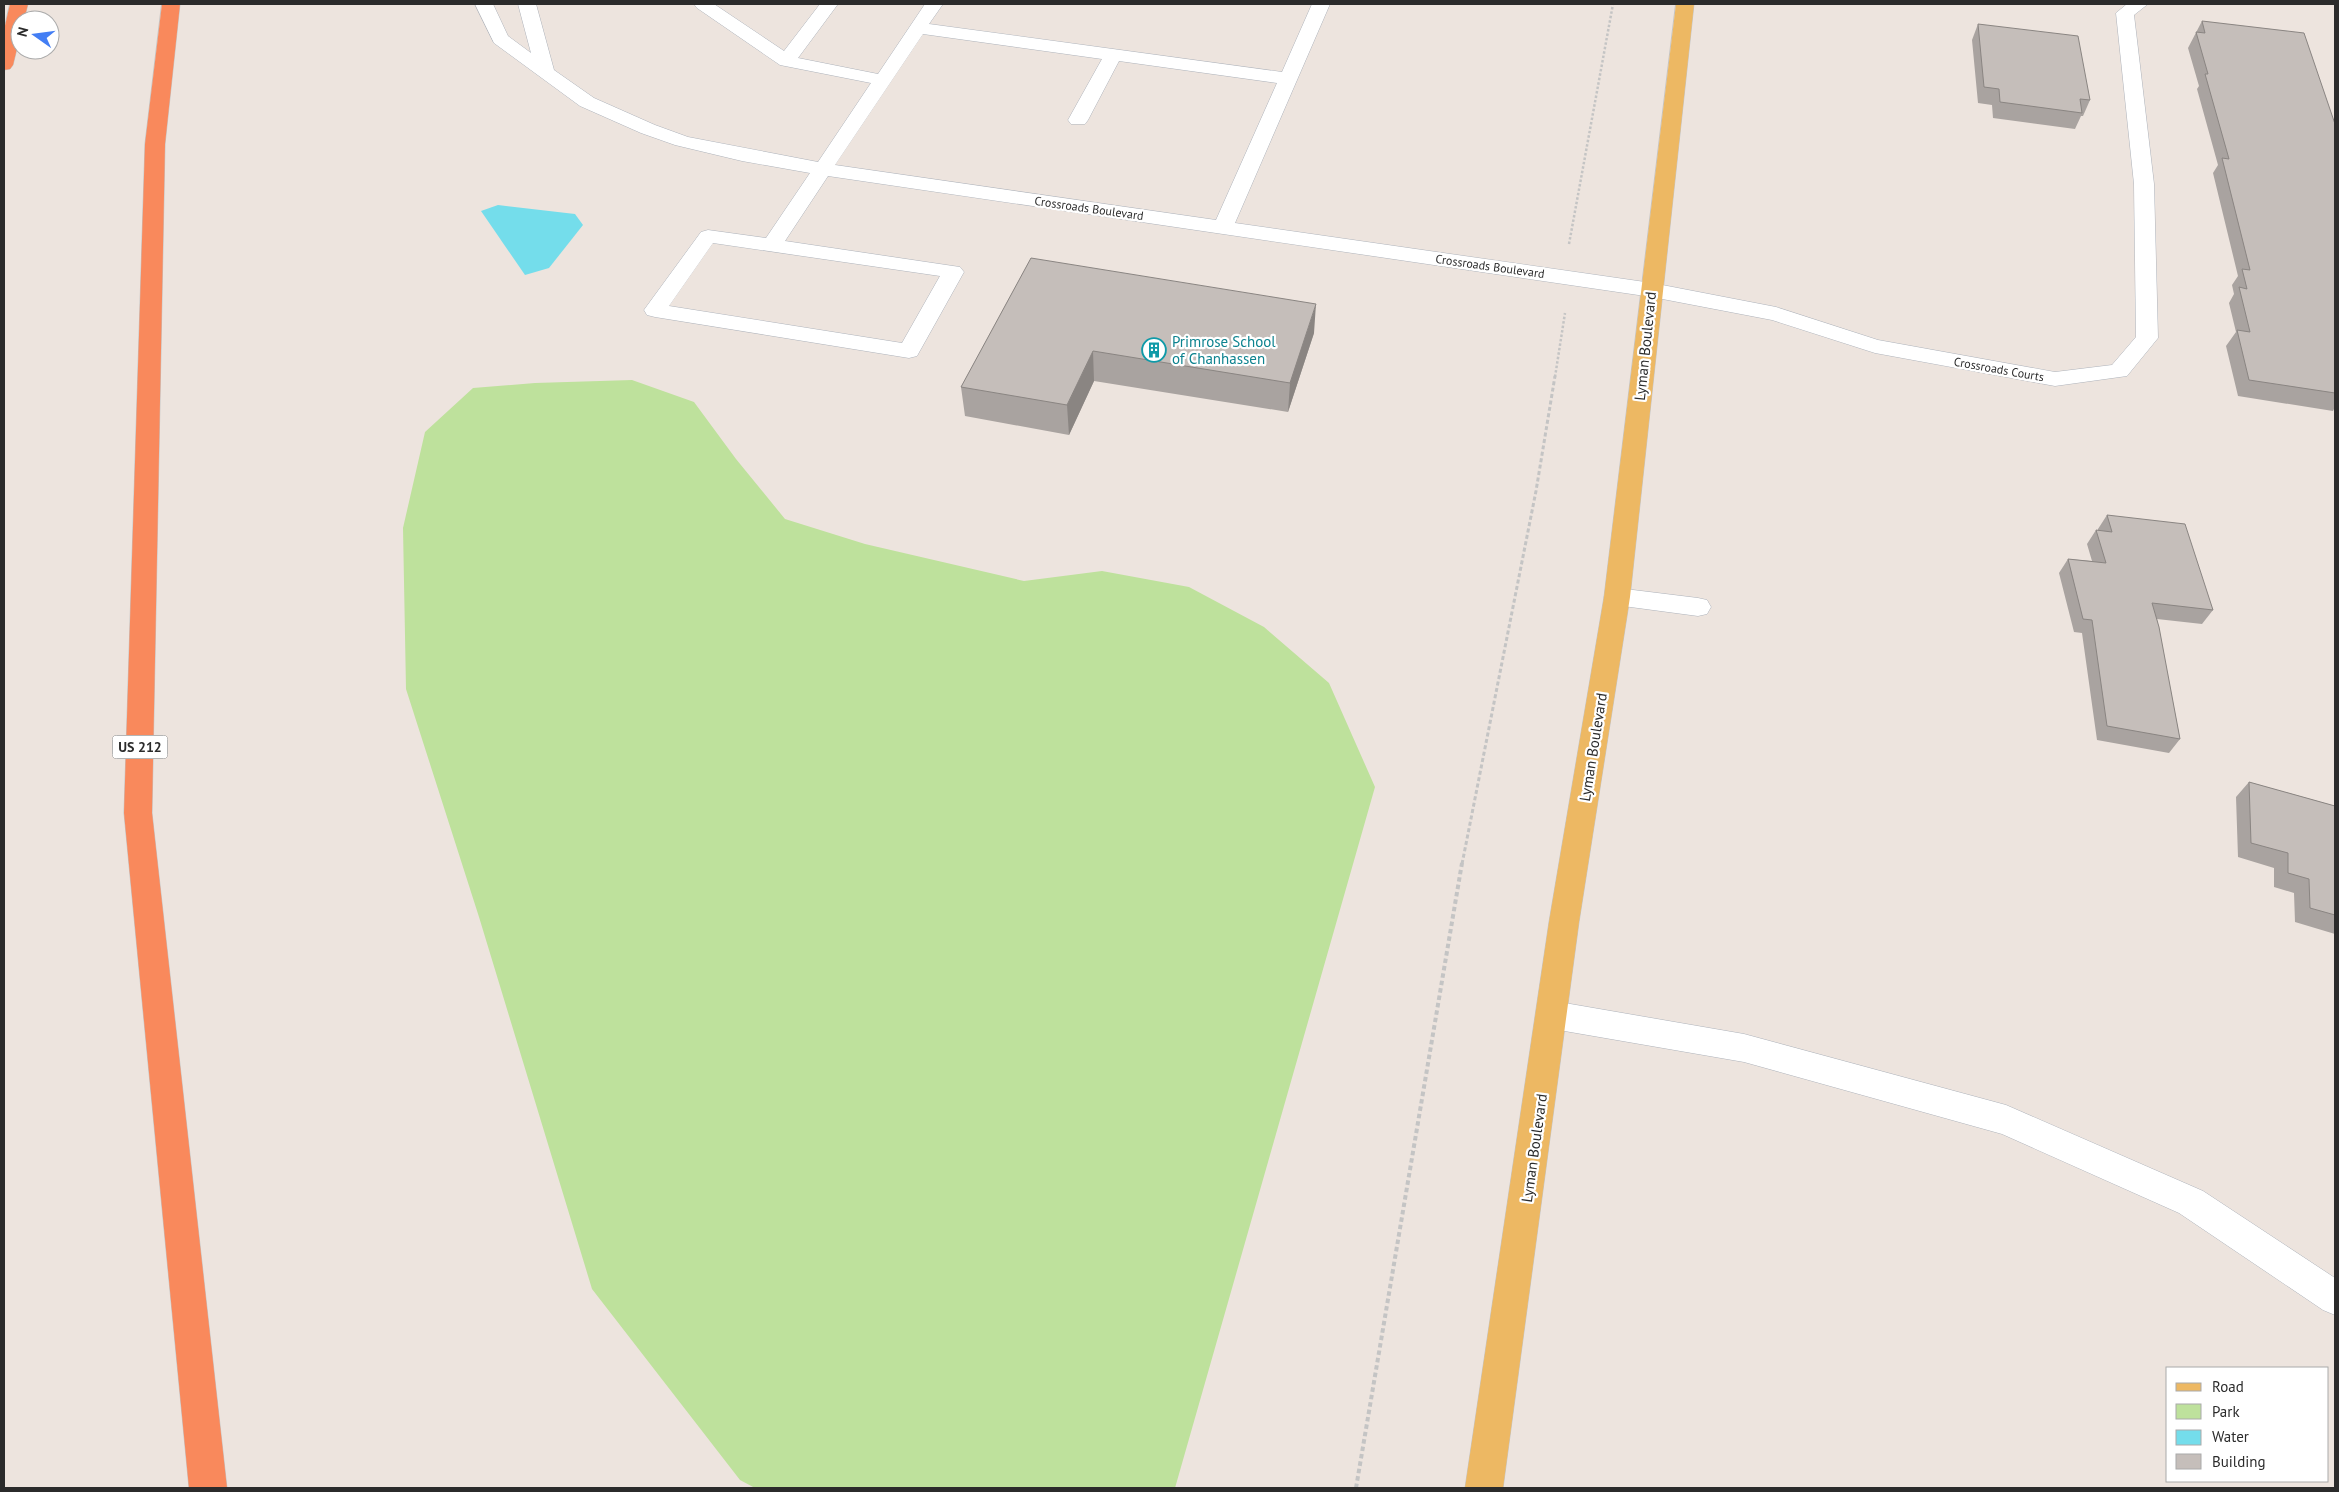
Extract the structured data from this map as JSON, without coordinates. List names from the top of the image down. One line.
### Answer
{"streets":{"highway":["US 212"],"main road":["Lyman Boulevard"],"street":["Crossroads Boulevard","Crossroads Courts"]},"crossings":[["Crossroads Boulevard","Lyman Boulevard"],["Crossroads Boulevard","Crossroads Courts"],["Lyman Boulevard","Crossroads Courts"]],"places":{"building":["Primrose School of Chanhassen"]},"legend":["Road","Park","Water","Building"],"north":"left"}
